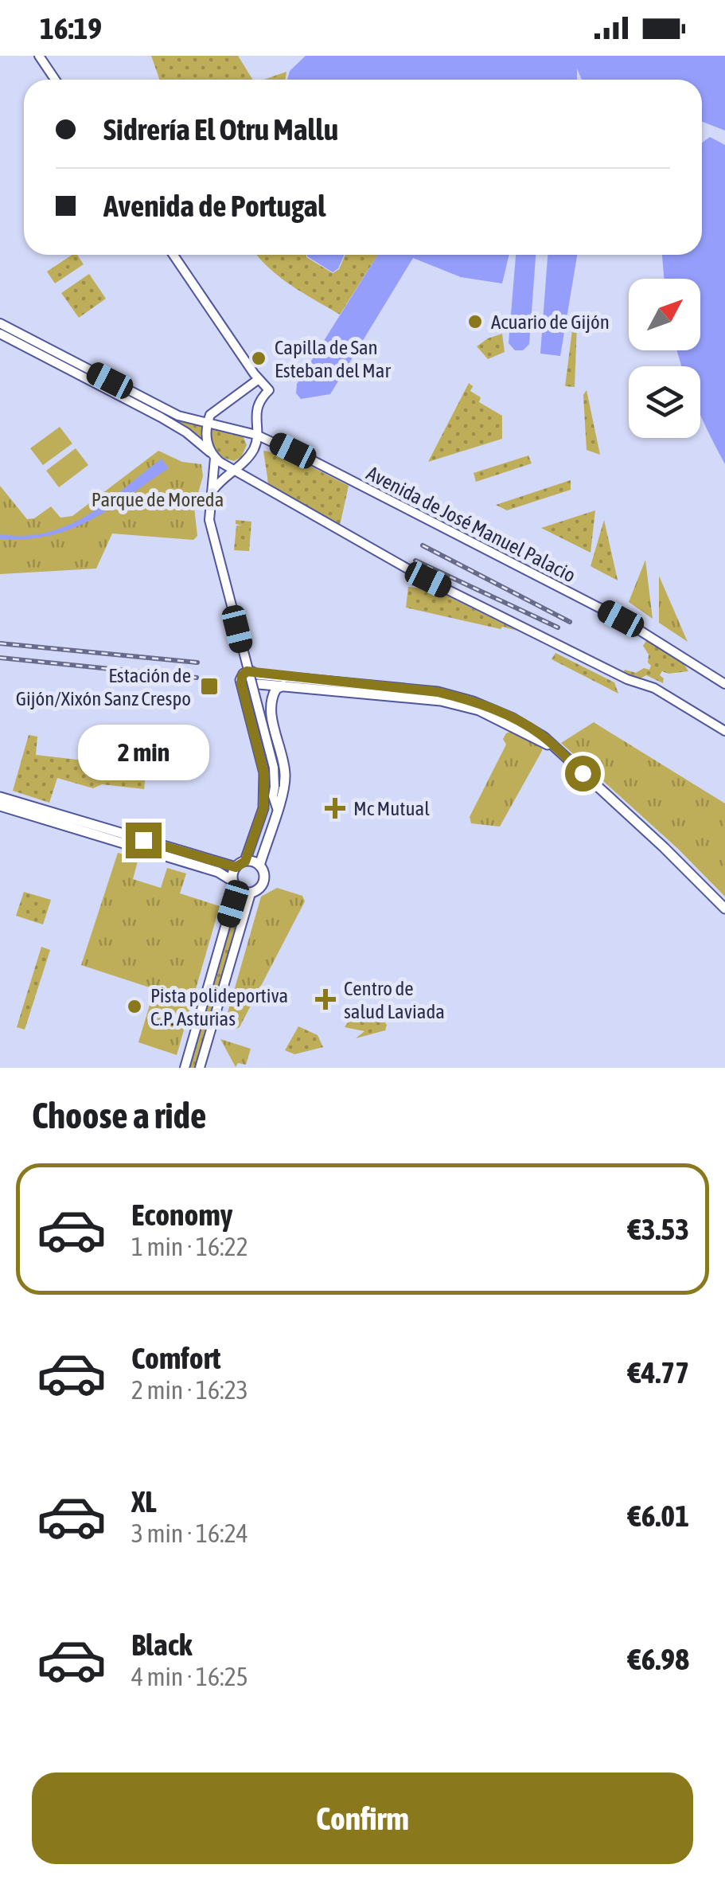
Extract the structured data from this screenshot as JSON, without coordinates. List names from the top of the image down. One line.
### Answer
{"streets":{"main road":["Avenida de José Manuel Palacio"]},"parks":["Parque de Moreda"],"places":{"other":["Acuario de Gijón","Capilla de San Esteban del Mar","Pista polideportiva C.P. Asturias"],"transit":["Estación de Gijón/Xixón Sanz Crespo"],"health":["Mc Mutual","Centro de salud Laviada"]},"north":"top right","page":{"status":"16:19","banner":["Sidrería El Otru Mallu","Avenida de Portugal"],"bubble":"2 min","heading":"Choose a ride","list":[{"name":"Economy","note":"1 min · 16:22","value":"€3.53"},{"name":"Comfort","note":"2 min · 16:23","value":"€4.77"},{"name":"XL","note":"3 min · 16:24","value":"€6.01"},{"name":"Black","note":"4 min · 16:25","value":"€6.98"}],"buttons":"Confirm"}}
